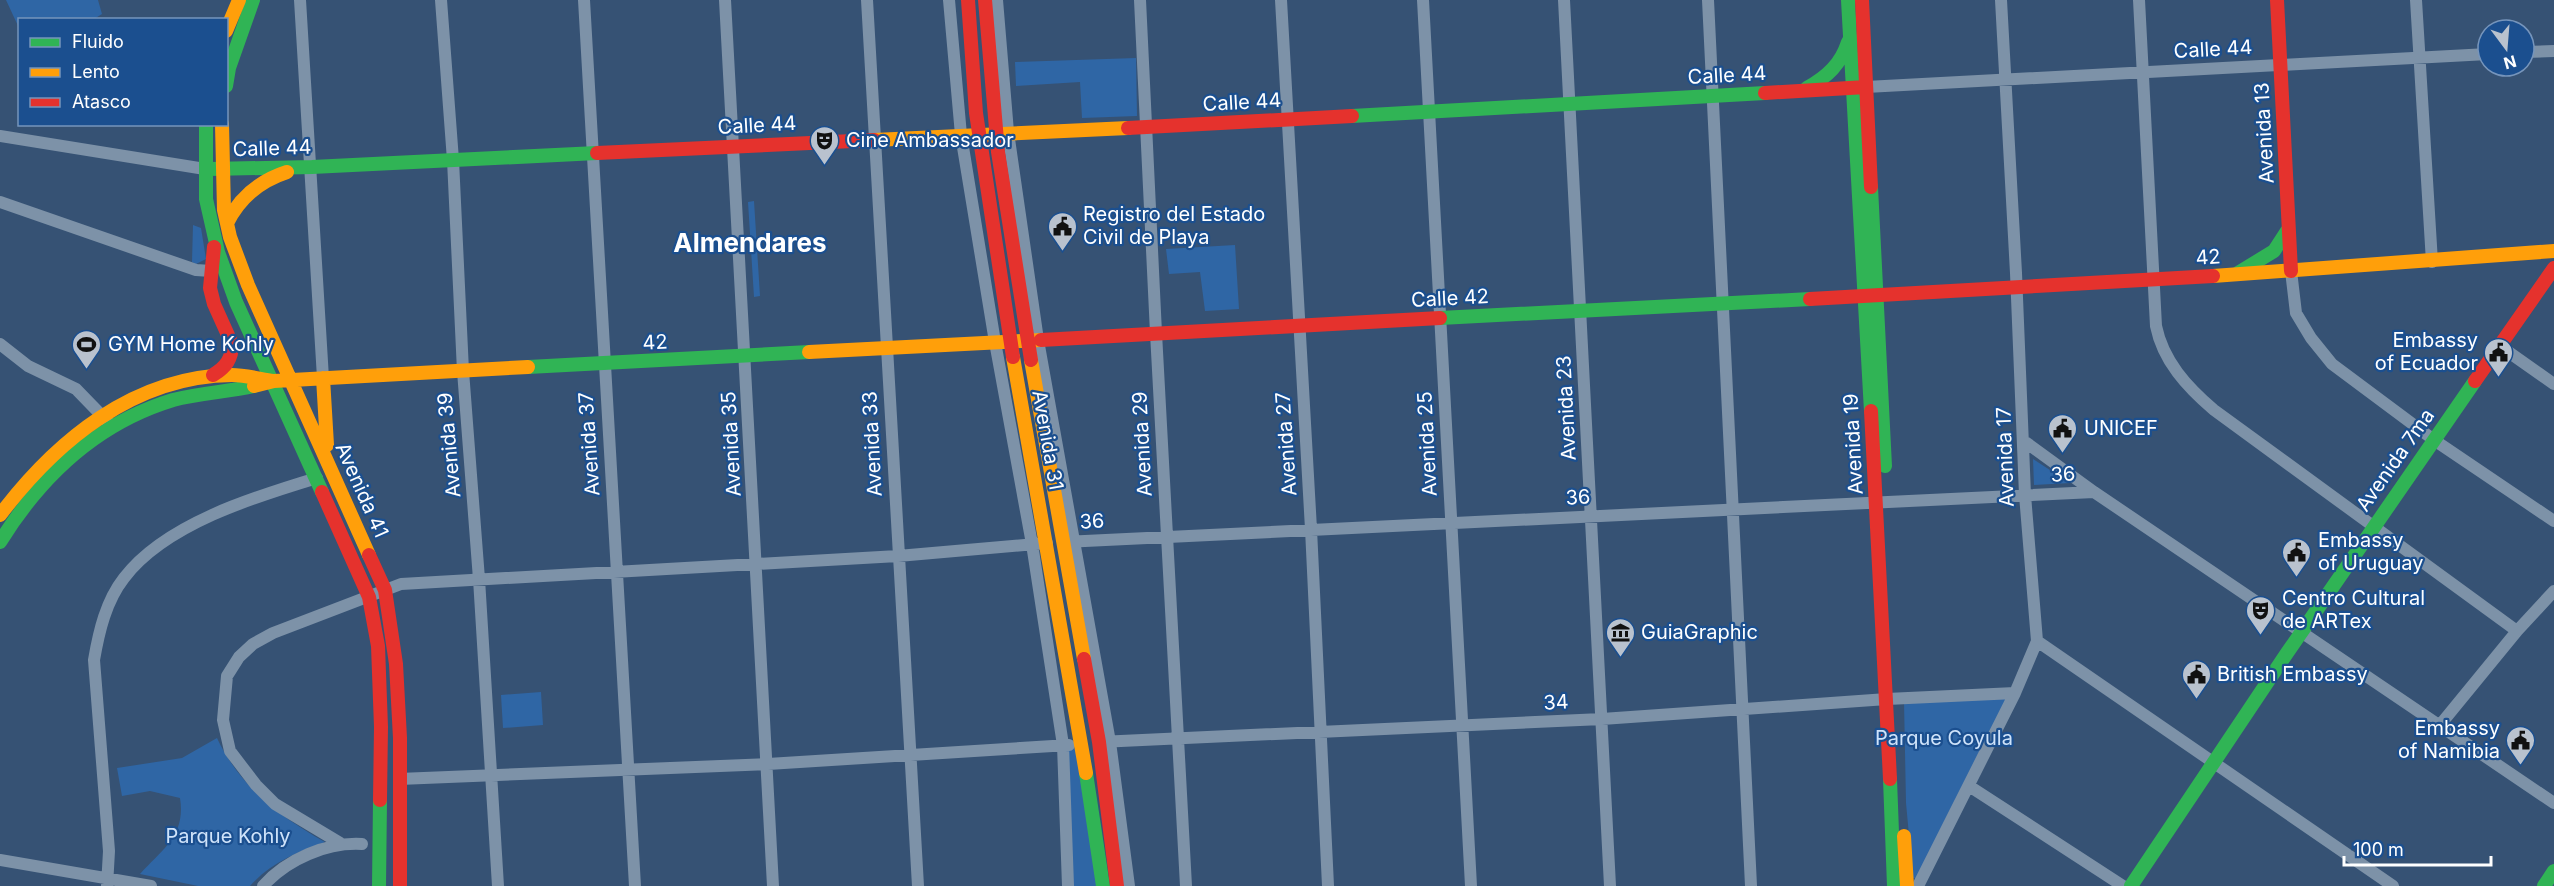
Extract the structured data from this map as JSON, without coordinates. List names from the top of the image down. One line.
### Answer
{"streets":{"main road":["Calle 44","Avenida 13","42","Calle 42","Avenida 31","Avenida 19","Avenida 7ma","Avenida 41"],"street":["Avenida 23","Avenida 37","Avenida 35","Avenida 33","Avenida 29","Avenida 27","Avenida 25","Avenida 39","Avenida 17","36","34"]},"crossings":[["Calle 44","Avenida 13"],["Calle 44","Avenida 23"],["Calle 44","Avenida 31"],["Calle 44","Avenida 37"],["Calle 44","Avenida 35"],["Calle 44","Avenida 33"],["Calle 44","Avenida 29"],["Calle 44","Avenida 27"],["Calle 44","Avenida 25"],["Calle 44","Avenida 19"],["Calle 44","Avenida 39"],["Calle 44","Avenida 17"],["Calle 44","Avenida 41"],["Avenida 13","42"],["42","Calle 42"],["42","Avenida 31"],["42","Avenida 37"],["42","Avenida 35"],["42","Avenida 33"],["42","Avenida 19"],["42","Avenida 39"],["42","Avenida 17"],["42","Avenida 41"],["Calle 42","Avenida 23"],["Calle 42","Avenida 31"],["Calle 42","Avenida 29"],["Calle 42","Avenida 27"],["Calle 42","Avenida 25"],["Calle 42","Avenida 19"],["Avenida 23","36"],["Avenida 23","34"],["Avenida 31","36"],["Avenida 31","34"],["Avenida 29","36"],["Avenida 29","34"],["Avenida 27","36"],["Avenida 27","34"],["Avenida 25","36"],["Avenida 25","34"],["Avenida 19","36"],["Avenida 19","34"],["Avenida 17","36"],["Avenida 17","34"]],"districts":["Almendares"],"parks":["Parque Coyula","Parque Kohly"],"places":{"theatre":["Cine Ambassador","Centro Cultural de ARTex"],"public building":["Registro del Estado Civil de Playa","Embassy of Ecuador","UNICEF","Embassy of Uruguay","British Embassy","Embassy of Namibia"],"sports":["GYM Home Kohly"],"museum":["GuiaGraphic"]},"legend":["Fluido","Lento","Atasco"],"scale_bar":"100 m","north":"bottom"}
